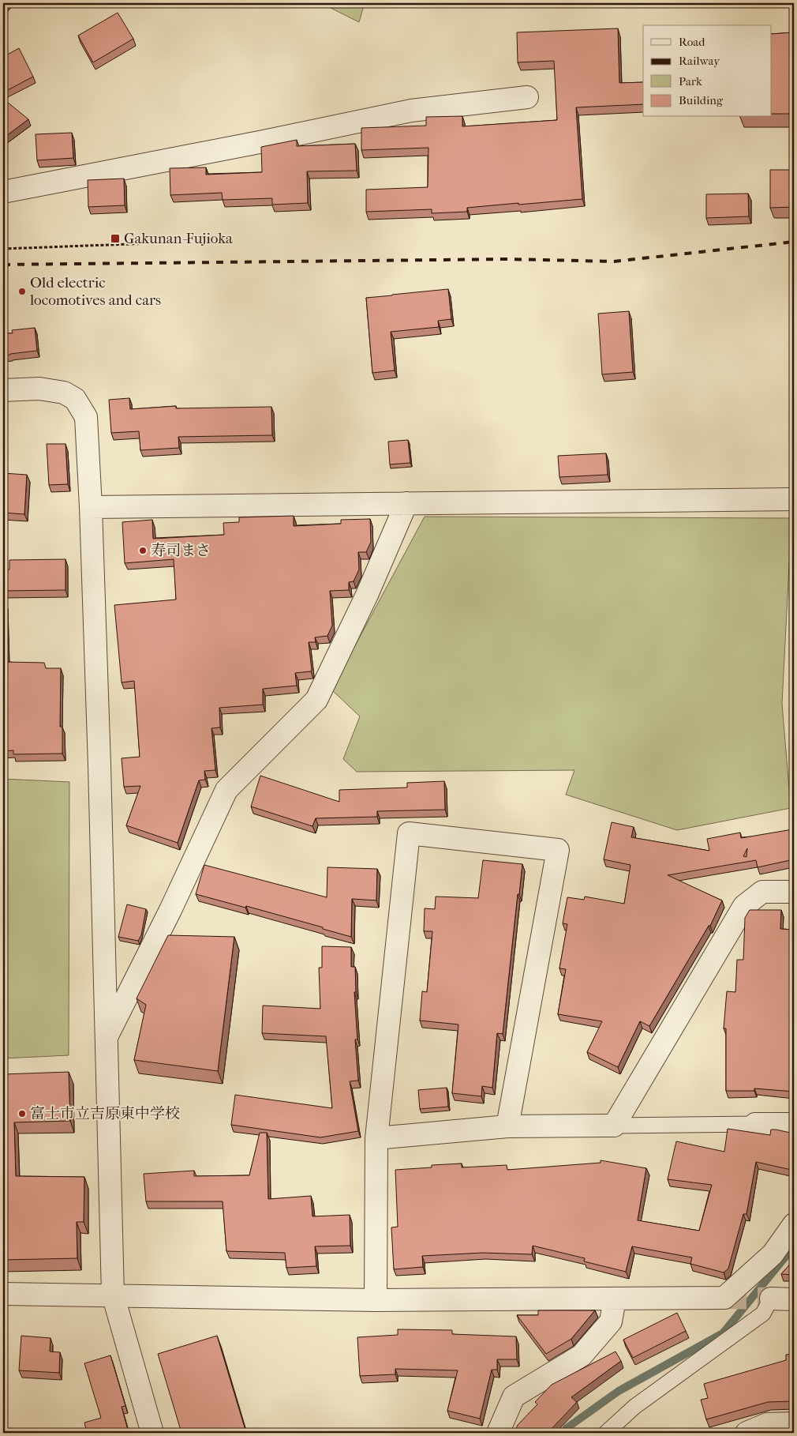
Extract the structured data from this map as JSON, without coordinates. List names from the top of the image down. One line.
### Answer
{"places":{"transit":["Gakunan-Fujioka"],"other":["Old electric locomotives and cars","寿司まさ","富士市立吉原東中学校"]},"legend":["Road","Railway","Park","Building"]}
